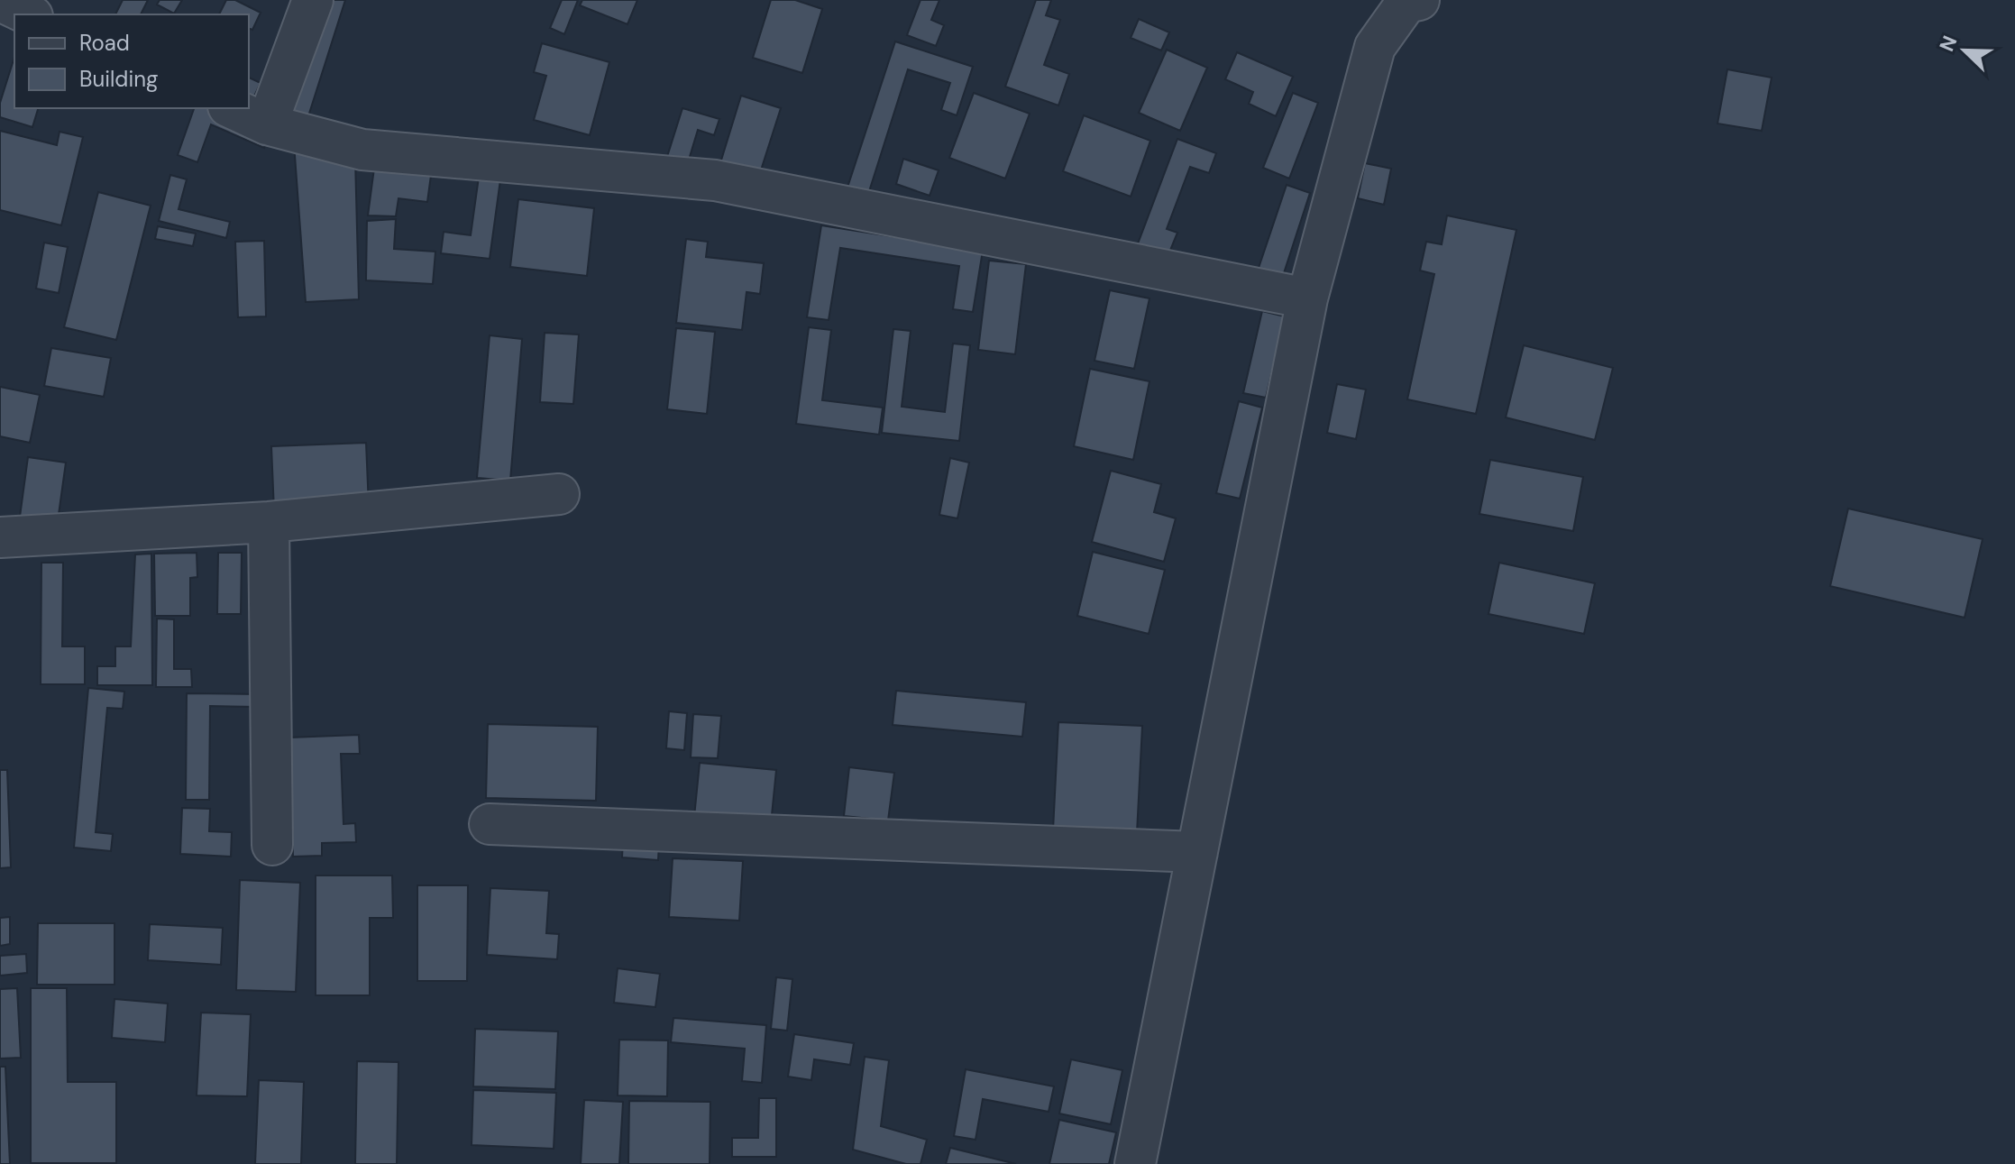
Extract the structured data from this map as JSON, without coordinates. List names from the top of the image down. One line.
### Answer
{"legend":["Road","Building"],"north":"top left"}
